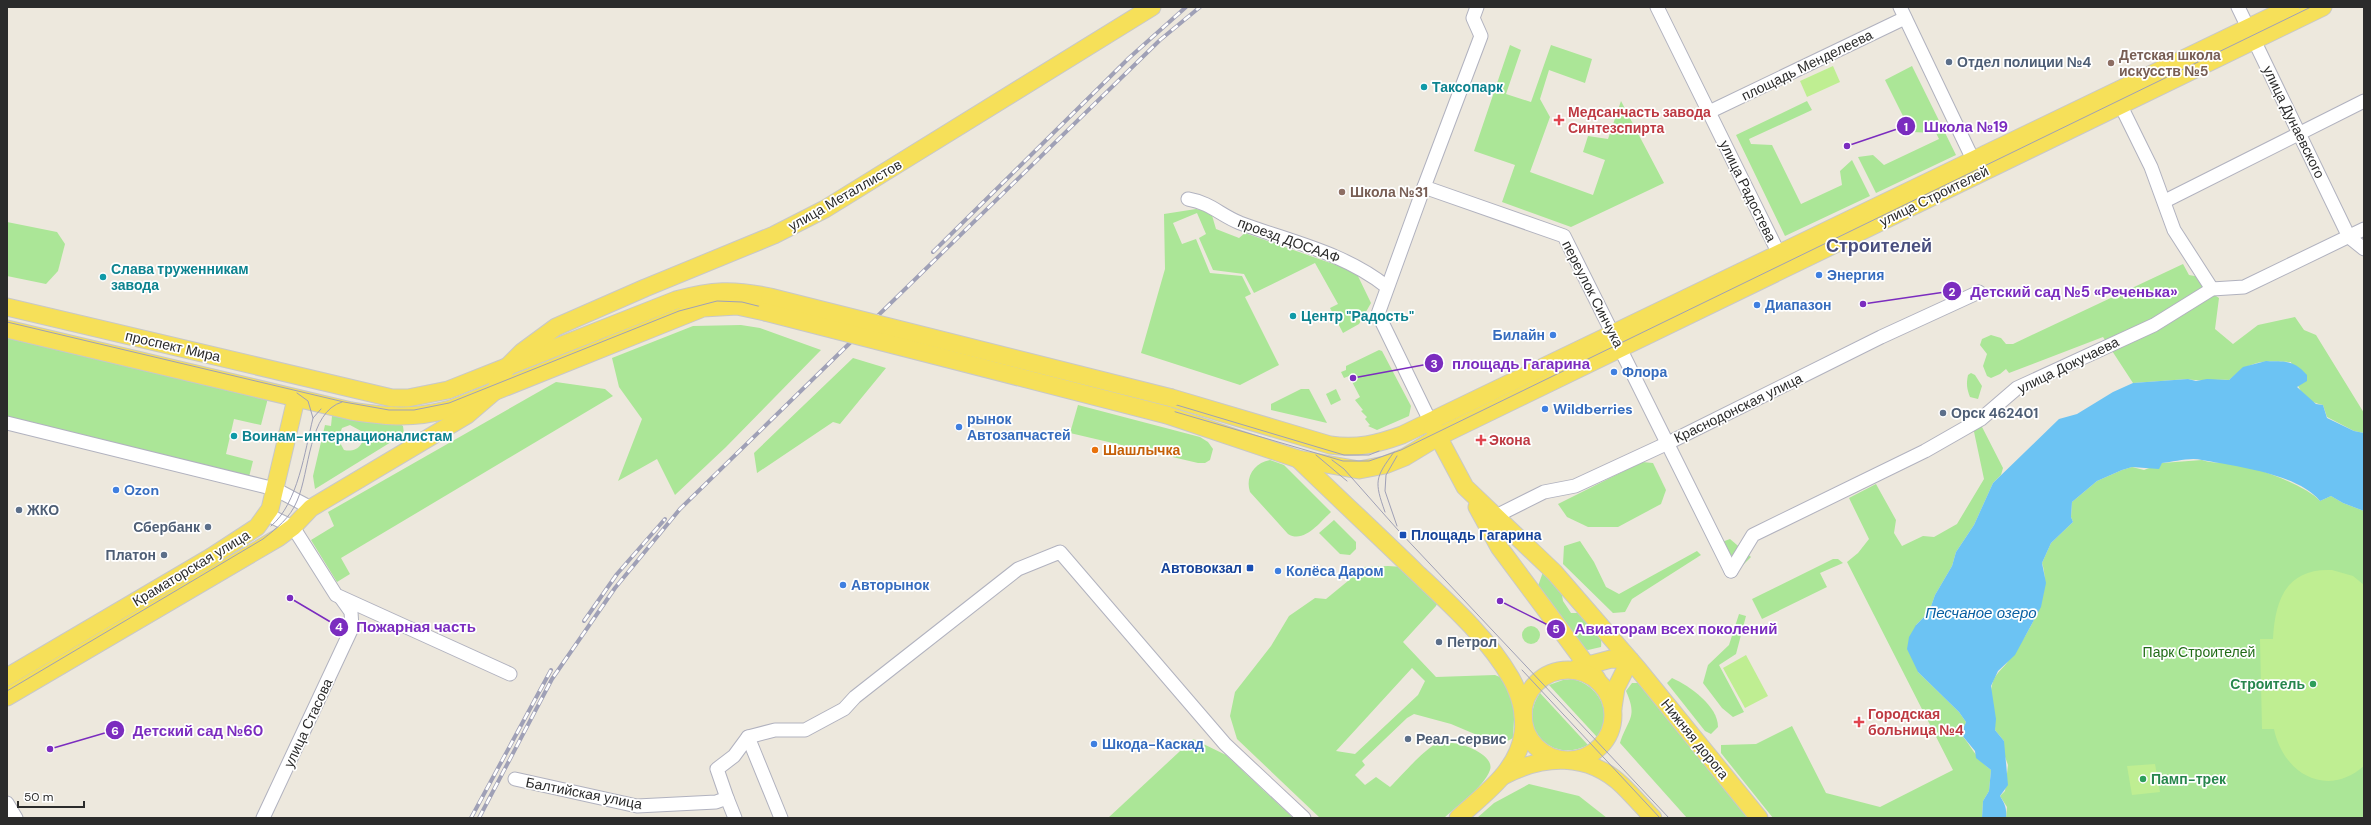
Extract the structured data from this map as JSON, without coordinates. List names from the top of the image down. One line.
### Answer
{"streets":{"main road":["улица Металлистов","улица Строителей","проспект Мира","Краматорская улица","Нижняя дорога"],"street":["площадь Менделеева","улица Дунаевского","улица Радостева","проезд ДОСААФ","переулок Синчука","улица Докучаева","Краснодонская улица","улица Стасова","Балтийская улица"]},"crossings":[["площадь Менделеева","улица Радостева"],["улица Дунаевского","улица Строителей"],["улица Дунаевского","улица Докучаева"],["улица Радостева","улица Строителей"],["улица Металлистов","проспект Мира"],["улица Строителей","переулок Синчука"],["переулок Синчука","улица Докучаева"],["переулок Синчука","Краснодонская улица"],["проспект Мира","Краматорская улица"],["Краснодонская улица","Нижняя дорога"]],"districts":["Строителей"],"water":["Песчаное озеро"],"parks":["Парк Строителей"],"places":{"other":["Отдел полиции №4","Детская школа искусств №5","Таксопарк","Школа №19","Школа №31","Энергия","Слава труженникам завода","Детский сад №5 «Реченька»","Диапазон","Центр \"Радость\"","Билайн","Флора","площадь Гагарина","Wildberries","Орск 462401","рынок Автозапчастей","Воинам-интернационалистам","Шашлычка","Ozon","ЖКО","Сбербанк","Платон","Колёса Даром","Авторынок","Пожарная часть","Авиаторам всех поколений","Петрол","Строитель","Реал-сервис","Шкода-Каскад","Детский сад №60","Памп-трек"],"health":["Медсанчасть завода Синтезспирта","Экона","Городская больница №4"],"transit":["Площадь Гагарина","Автовокзал"]},"scale_bar":"50 m"}
